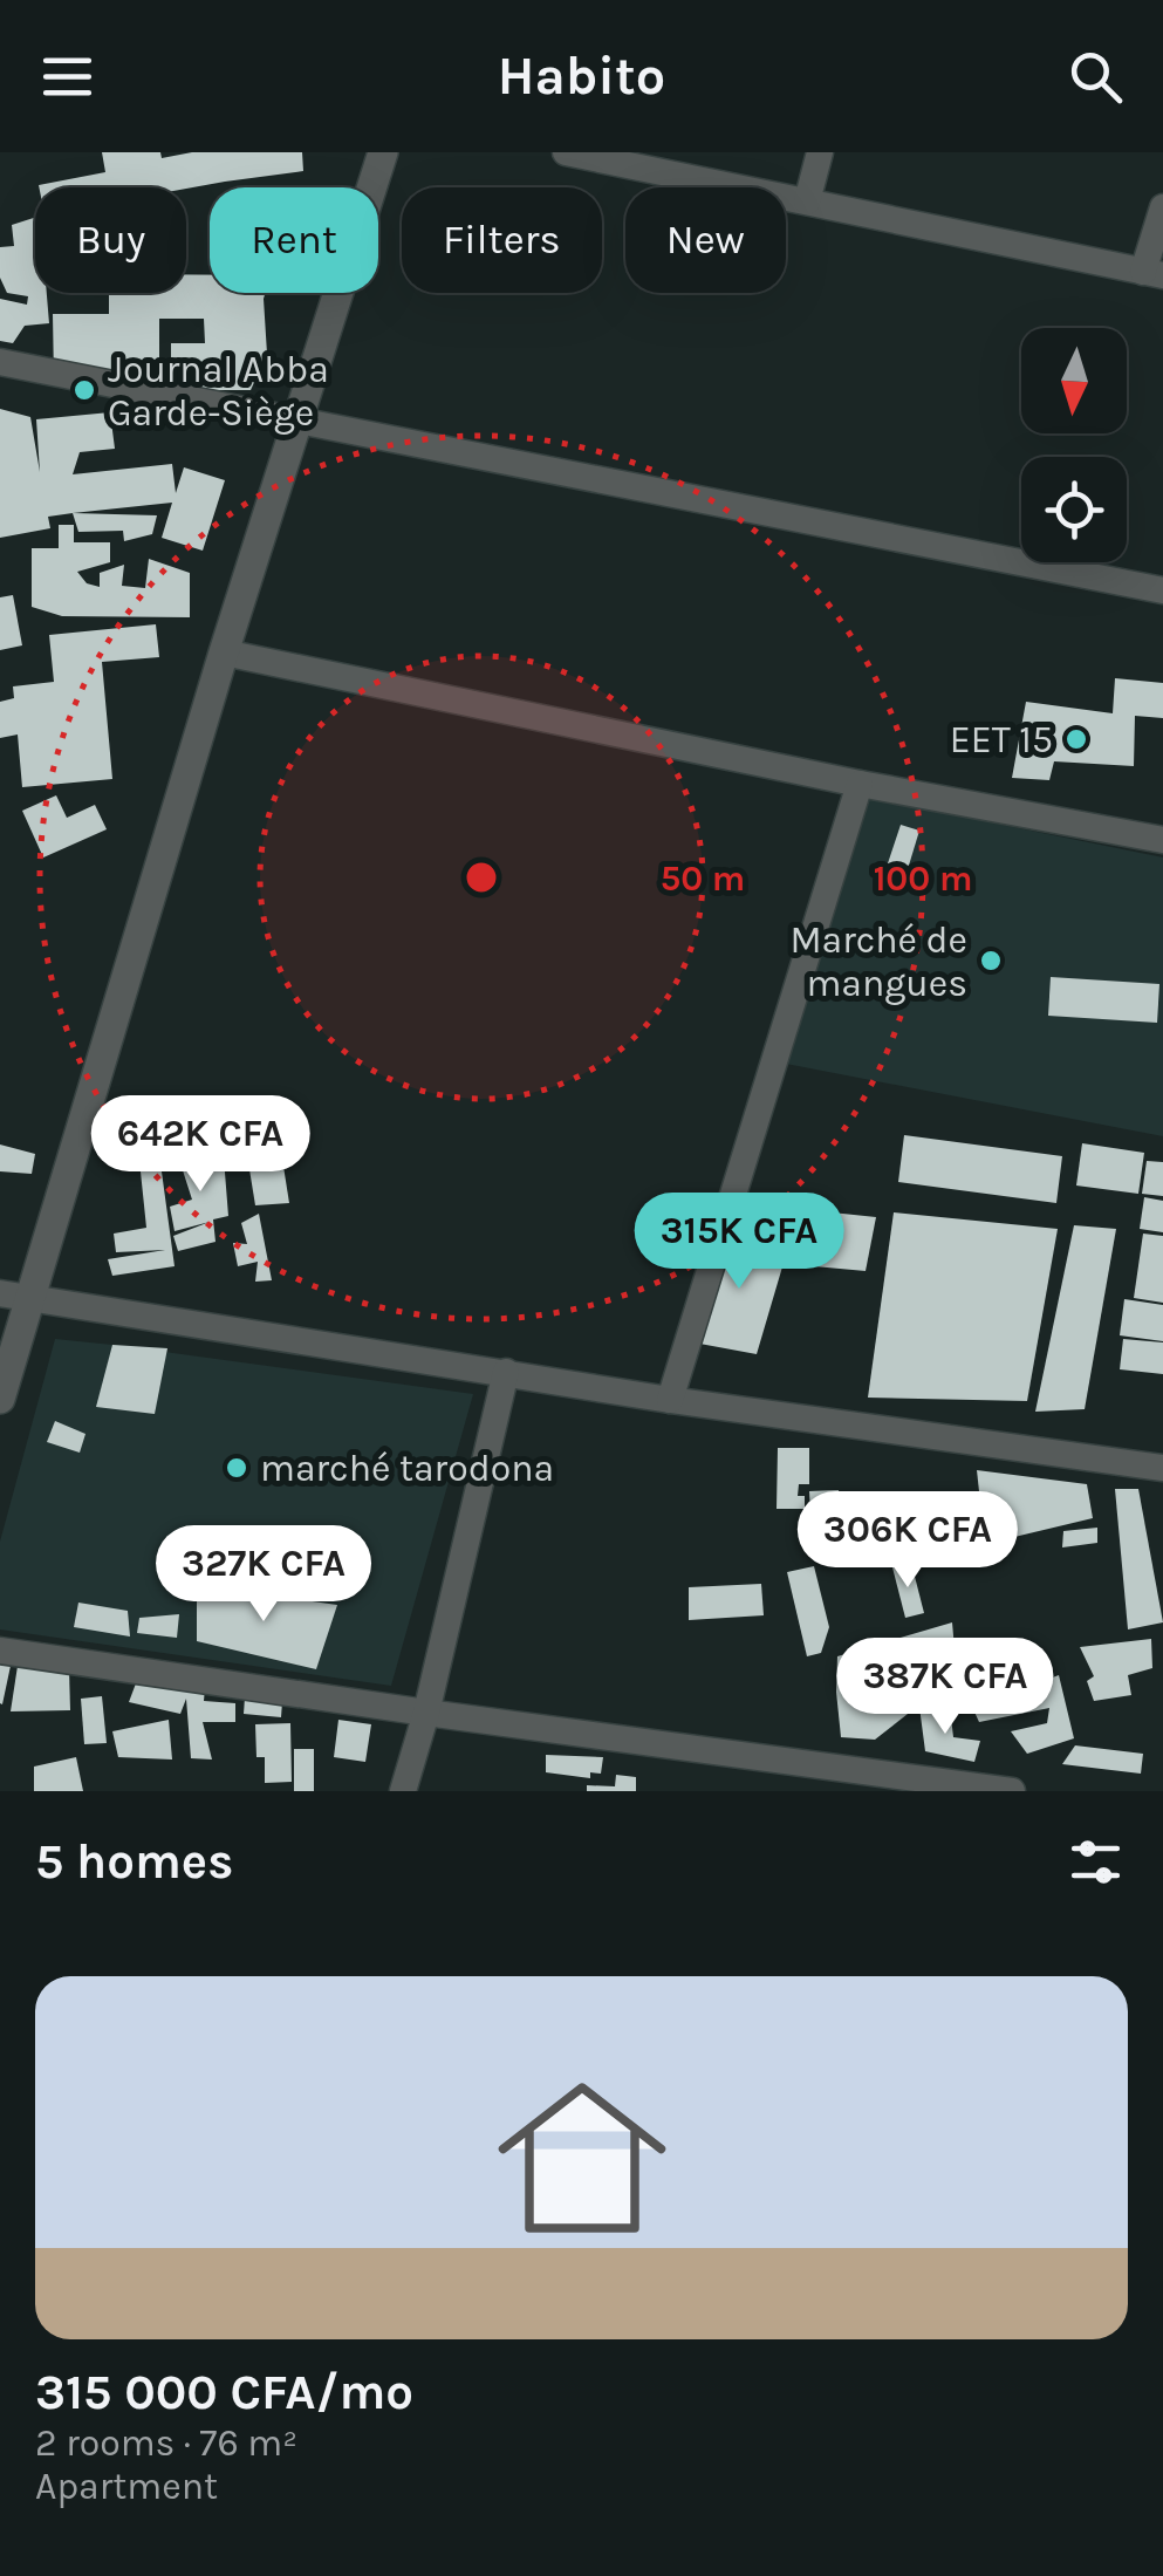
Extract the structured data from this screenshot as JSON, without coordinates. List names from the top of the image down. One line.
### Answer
{"places":["Journal Abba Garde-Siège","EET 15","Marché de mangues","marché tarodona"],"north":"bottom","page":{"header":"Habito","chip":["Buy","Rent","Filters","New"],"price":["642K CFA","315K CFA","306K CFA","327K CFA","387K CFA"],"heading":"5 homes","list":[{"name":"315 000 CFA/mo","note":"2 rooms · 76 m² · Apartment"}]},"rings":["50 m","100 m"]}
